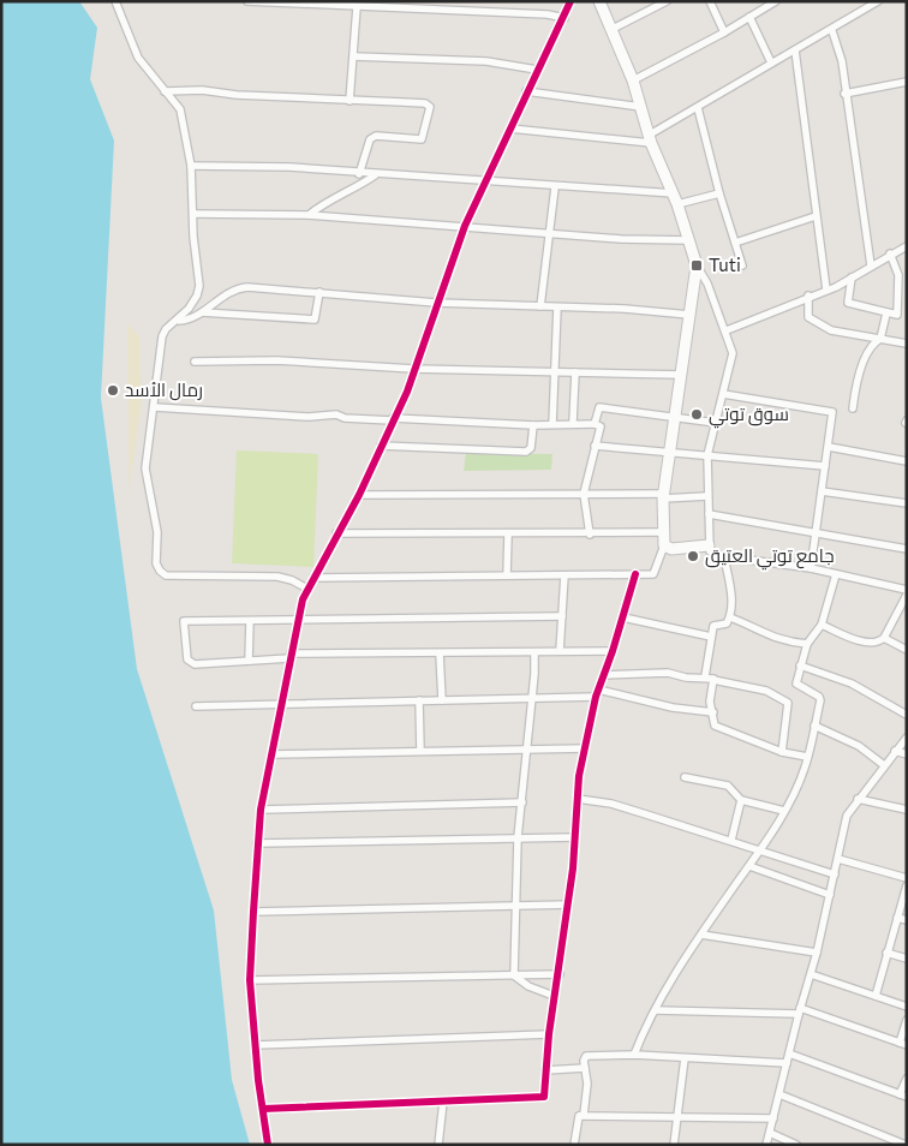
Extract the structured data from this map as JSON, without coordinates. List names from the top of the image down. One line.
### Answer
{"places":{"transit":["Tuti"],"other":["رمال الأسد","سوق توتي","جامع توتي العتيق"]}}
